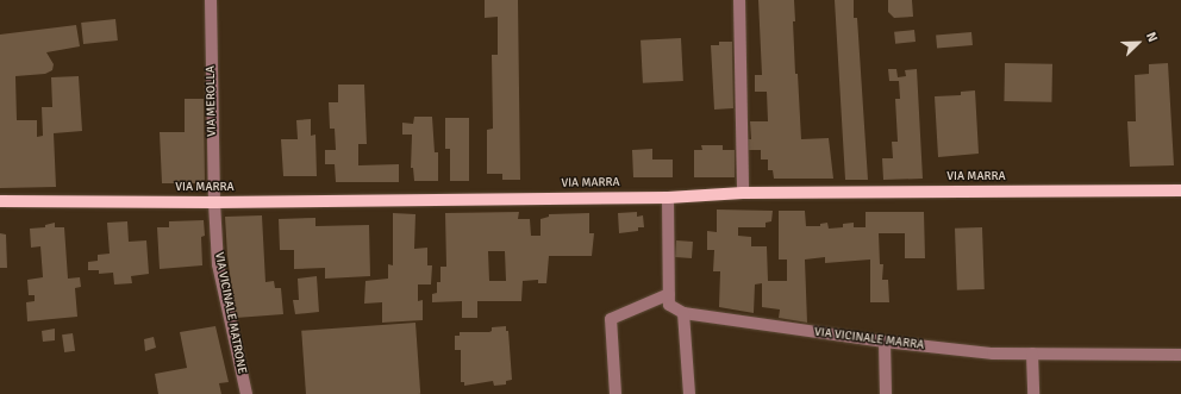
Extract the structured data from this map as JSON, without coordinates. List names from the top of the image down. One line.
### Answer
{"streets":{"main road":["VIA MARRA"],"street":["VIA MEROLLA","VIA VICINALE MATRONE","VIA VICINALE MARRA"]},"crossings":[["VIA MEROLLA","VIA MARRA"],["VIA MEROLLA","VIA VICINALE MATRONE"],["VIA MARRA","VIA VICINALE MATRONE"]],"north":"top right"}
